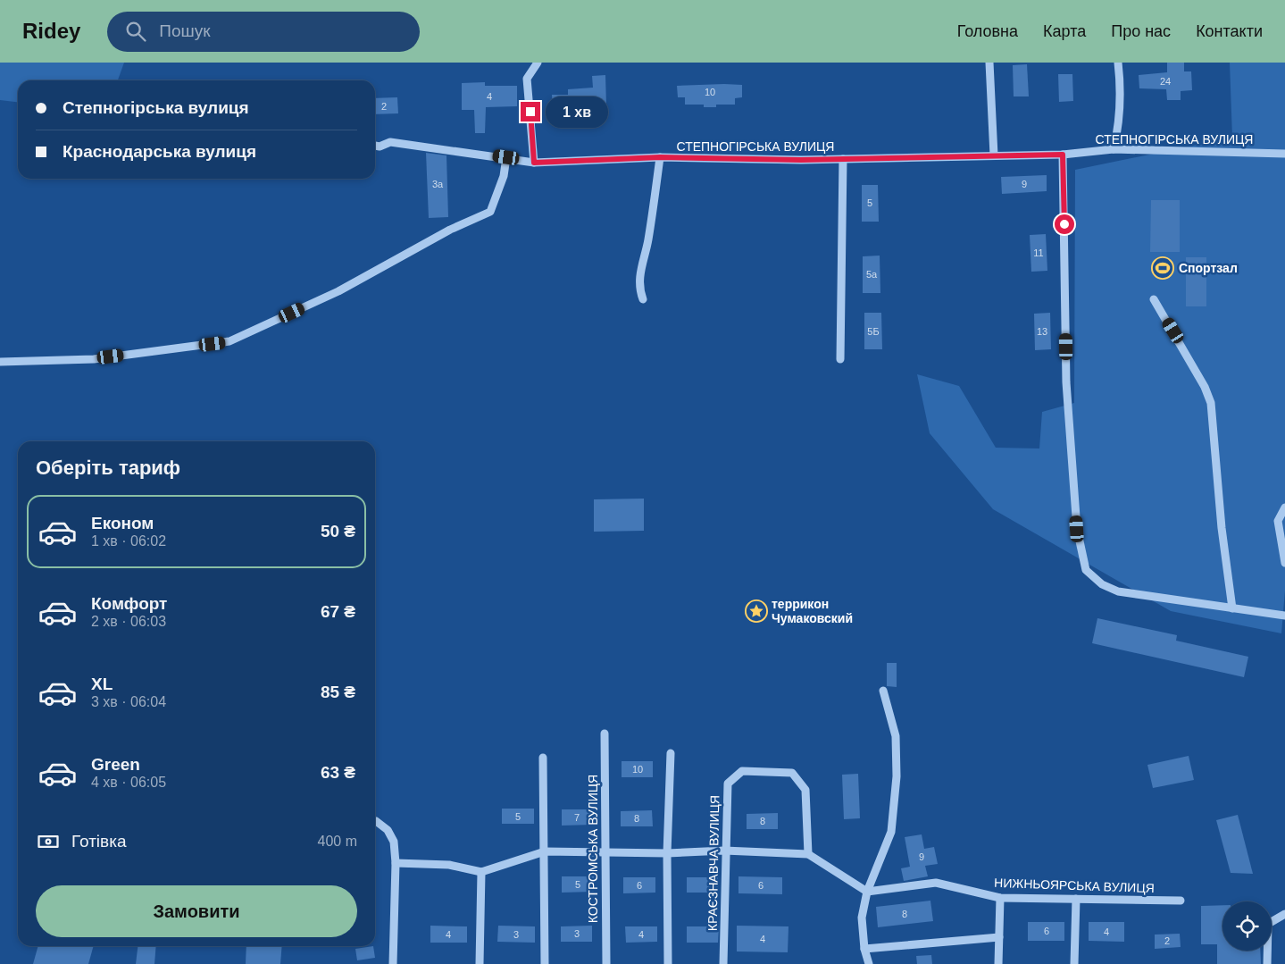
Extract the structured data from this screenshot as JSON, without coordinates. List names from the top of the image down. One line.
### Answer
{"streets":{"street":["СТЕПНОГІРСЬКА ВУЛИЦЯ","КОСТРОМСЬКА ВУЛИЦЯ","КРАЄЗНАВЧА ВУЛИЦЯ","НИЖНЬОЯРСЬКА ВУЛИЦЯ"]},"places":{"sports":["Спортзал"],"place":["террикон Чумаковский"]},"house_numbers":["24","10","4","2","3а","9","5","11","5а","5Б","13","10","5","7","8","8","9","5","6","6","8","6","4","3","4","3","4","4","2"],"page":{"header":"Ridey","search":"Пошук","nav":["Головна","Карта","Про нас","Контакти"],"banner":["Степногірська вулиця","Краснодарська вулиця"],"bubble":"1 хв","heading":"Оберіть тариф","list":[{"name":"Економ","note":"1 хв · 06:02","value":"50 ₴"},{"name":"Комфорт","note":"2 хв · 06:03","value":"67 ₴"},{"name":"XL","note":"3 хв · 06:04","value":"85 ₴"},{"name":"Green","note":"4 хв · 06:05","value":"63 ₴"}],"pay":["Готівка","400 m"],"buttons":"Замовити"}}
